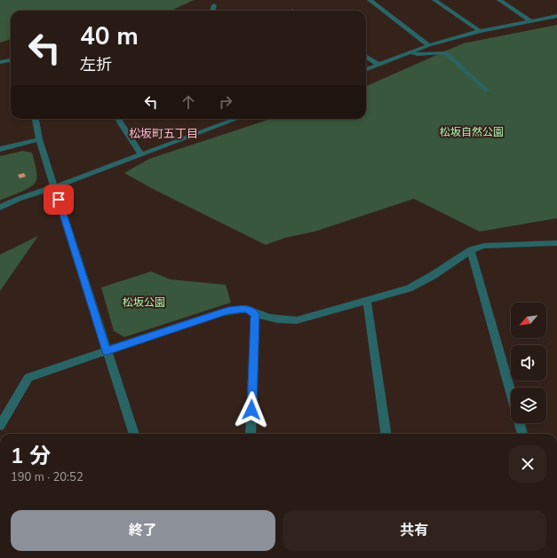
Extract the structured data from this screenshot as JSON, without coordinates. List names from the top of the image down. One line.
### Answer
{"districts":["松坂町五丁目"],"parks":["松坂自然公園","松坂公園"],"north":"bottom left","page":{"turn":["40 m","左折"],"heading":["1 分","190 m · 20:52"],"buttons":["終了","共有"]}}
